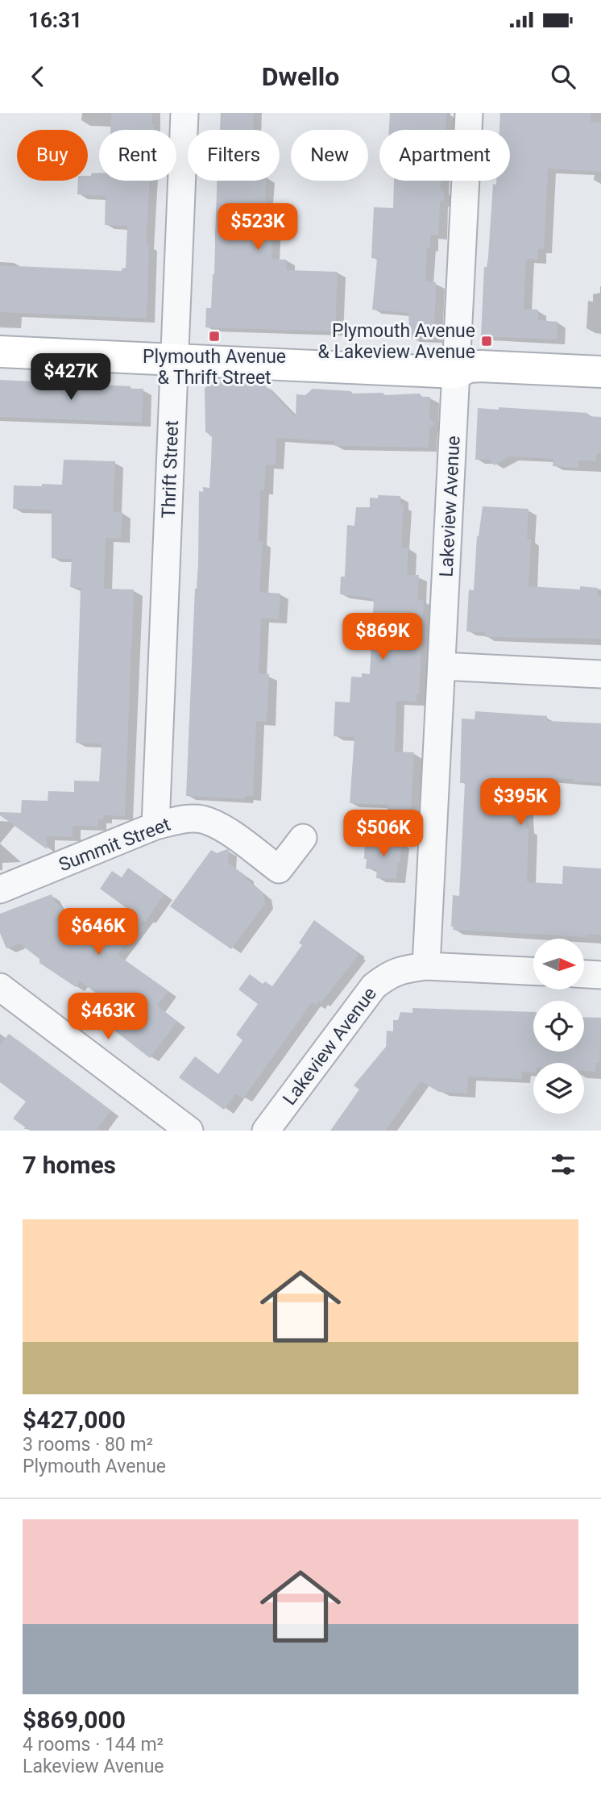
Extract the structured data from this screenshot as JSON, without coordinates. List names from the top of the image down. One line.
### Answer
{"streets":{"street":["Thrift Street","Lakeview Avenue","Summit Street"]},"crossings":[["Thrift Street","Summit Street"]],"places":{"transit":["Plymouth Avenue & Thrift Street","Plymouth Avenue & Lakeview Avenue"]},"north":"right","page":{"status":"16:31","header":"Dwello","chip":["Buy","Rent","Filters","New","Apartment"],"price":["$523K","$427K","$869K","$395K","$506K","$646K","$463K"],"heading":"7 homes","list":[{"name":"$427,000","note":"3 rooms · 80 m² · Plymouth Avenue"},{"name":"$869,000","note":"4 rooms · 144 m² · Lakeview Avenue"}]}}
